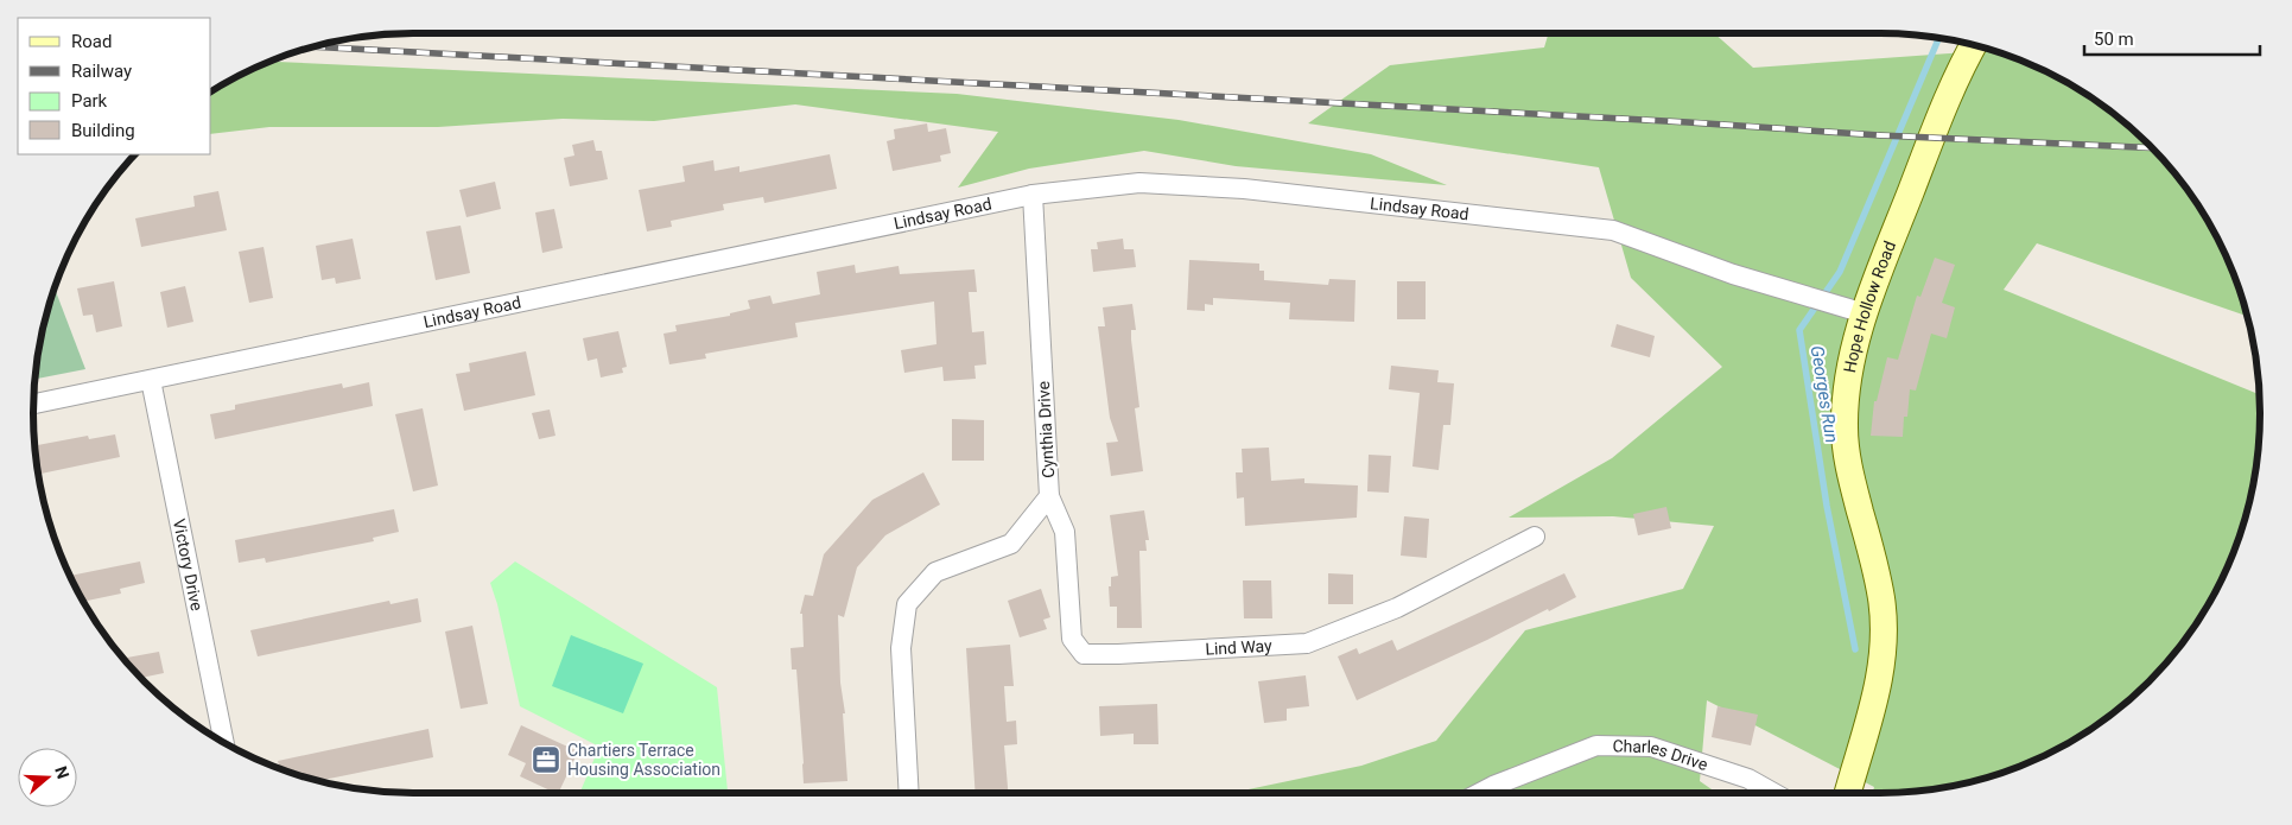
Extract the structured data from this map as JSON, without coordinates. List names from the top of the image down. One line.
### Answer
{"streets":{"main road":["Hope Hollow Road"],"street":["Lindsay Road","Cynthia Drive","Victory Drive","Lind Way","Charles Drive"]},"crossings":[["Lindsay Road","Hope Hollow Road"],["Lindsay Road","Cynthia Drive"],["Lindsay Road","Victory Drive"],["Cynthia Drive","Lind Way"]],"water":["Georges Run"],"places":{"office":["Chartiers Terrace Housing Association"]},"legend":["Road","Railway","Park","Building"],"scale_bar":"50 m","north":"right"}
